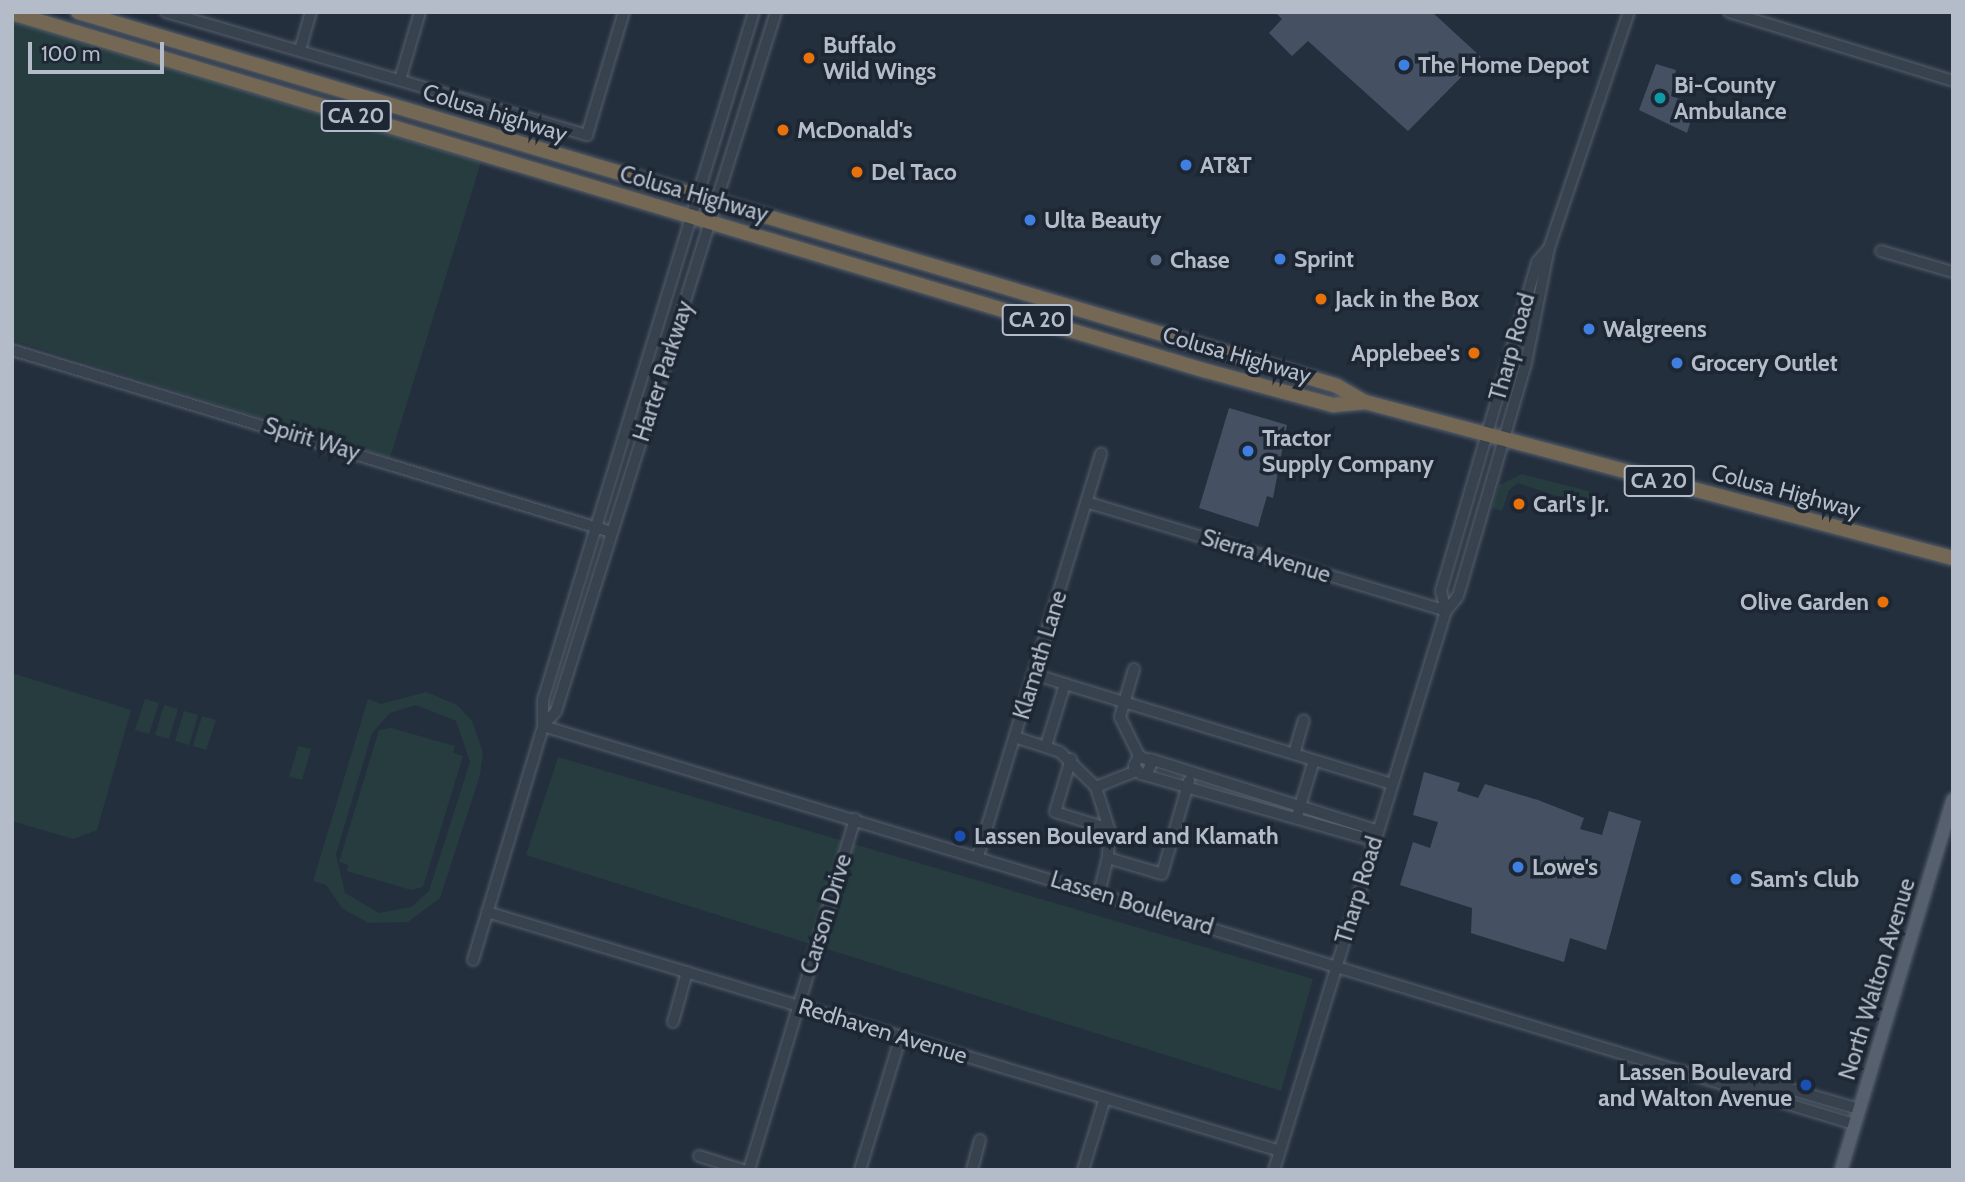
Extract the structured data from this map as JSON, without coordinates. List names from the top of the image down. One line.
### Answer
{"streets":{"highway":["Colusa highway","CA 20","Colusa Highway"],"main road":["North Walton Avenue"],"street":["Tharp Road","Harter Parkway","Spirit Way","Sierra Avenue","Klamath Lane","Lassen Boulevard","Carson Drive","Redhaven Avenue"]},"crossings":[["Colusa highway","Colusa Highway"],["Colusa highway","Harter Parkway"],["Colusa Highway","Tharp Road"],["Colusa Highway","Harter Parkway"],["Tharp Road","Sierra Avenue"],["Tharp Road","Lassen Boulevard"],["Tharp Road","Redhaven Avenue"],["Harter Parkway","Spirit Way"],["Harter Parkway","Lassen Boulevard"],["Harter Parkway","Redhaven Avenue"],["Sierra Avenue","Klamath Lane"],["Klamath Lane","Lassen Boulevard"],["Lassen Boulevard","Carson Drive"],["Lassen Boulevard","North Walton Avenue"],["Carson Drive","Redhaven Avenue"]],"places":["Buffalo Wild Wings","The Home Depot","Bi-County Ambulance","McDonald's","AT&T","Del Taco","Ulta Beauty","Sprint","Chase","Jack in the Box","Walgreens","Applebee's","Grocery Outlet","Tractor Supply Company","Carl's Jr.","Olive Garden","Lassen Boulevard and Klamath","Lowe's","Sam's Club","Lassen Boulevard and Walton Avenue"],"scale_bar":"100 m"}
